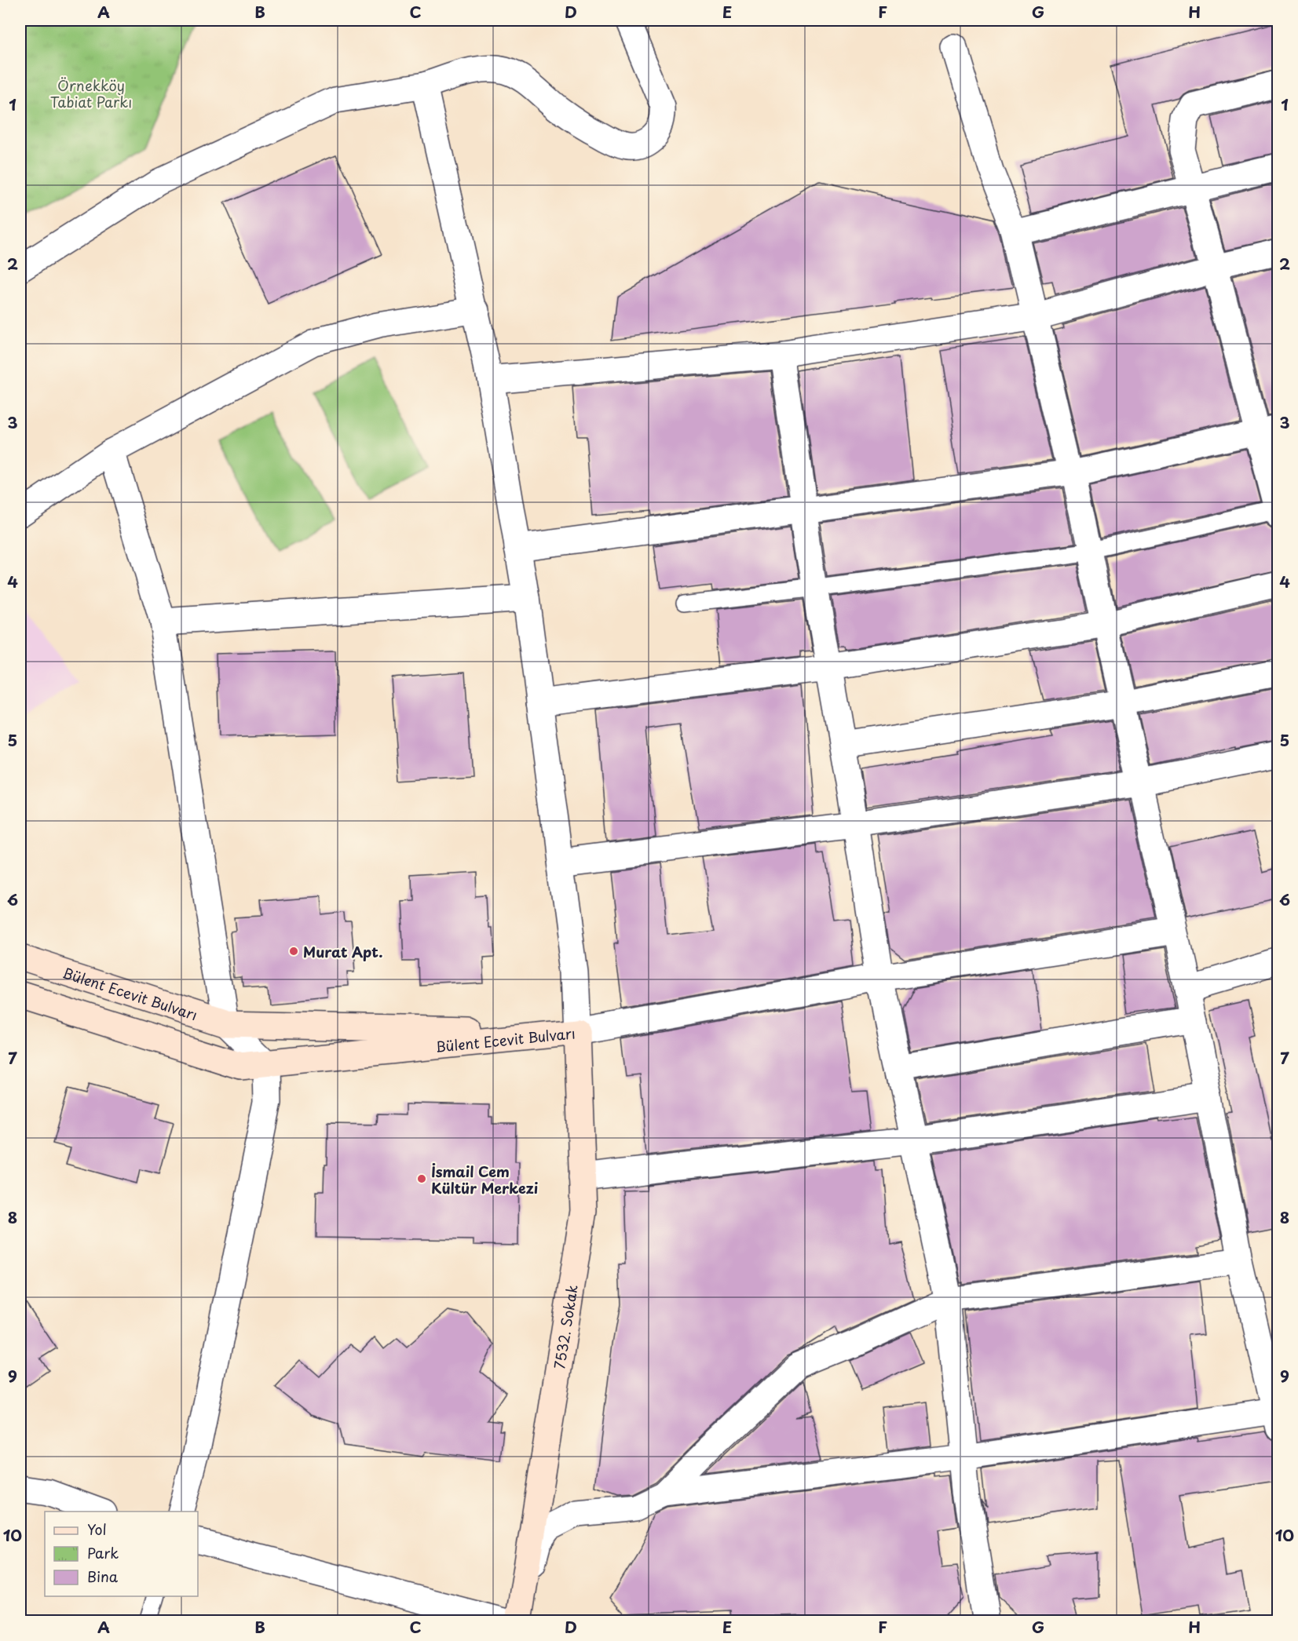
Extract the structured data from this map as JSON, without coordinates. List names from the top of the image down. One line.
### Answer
{"streets":{"street":["Bülent Ecevit Bulvarı","7532. Sokak"]},"crossings":[["Bülent Ecevit Bulvarı","7532. Sokak"]],"parks":["Örnekköy Tabiat Parkı"],"places":["Murat Apt.","İsmail Cem Kültür Merkezi"],"legend":["Yol","Park","Bina"],"grid":{"columns":["A","B","C","D","E","F","G","H"],"rows":["1","2","3","4","5","6","7","8","9","10"]}}
